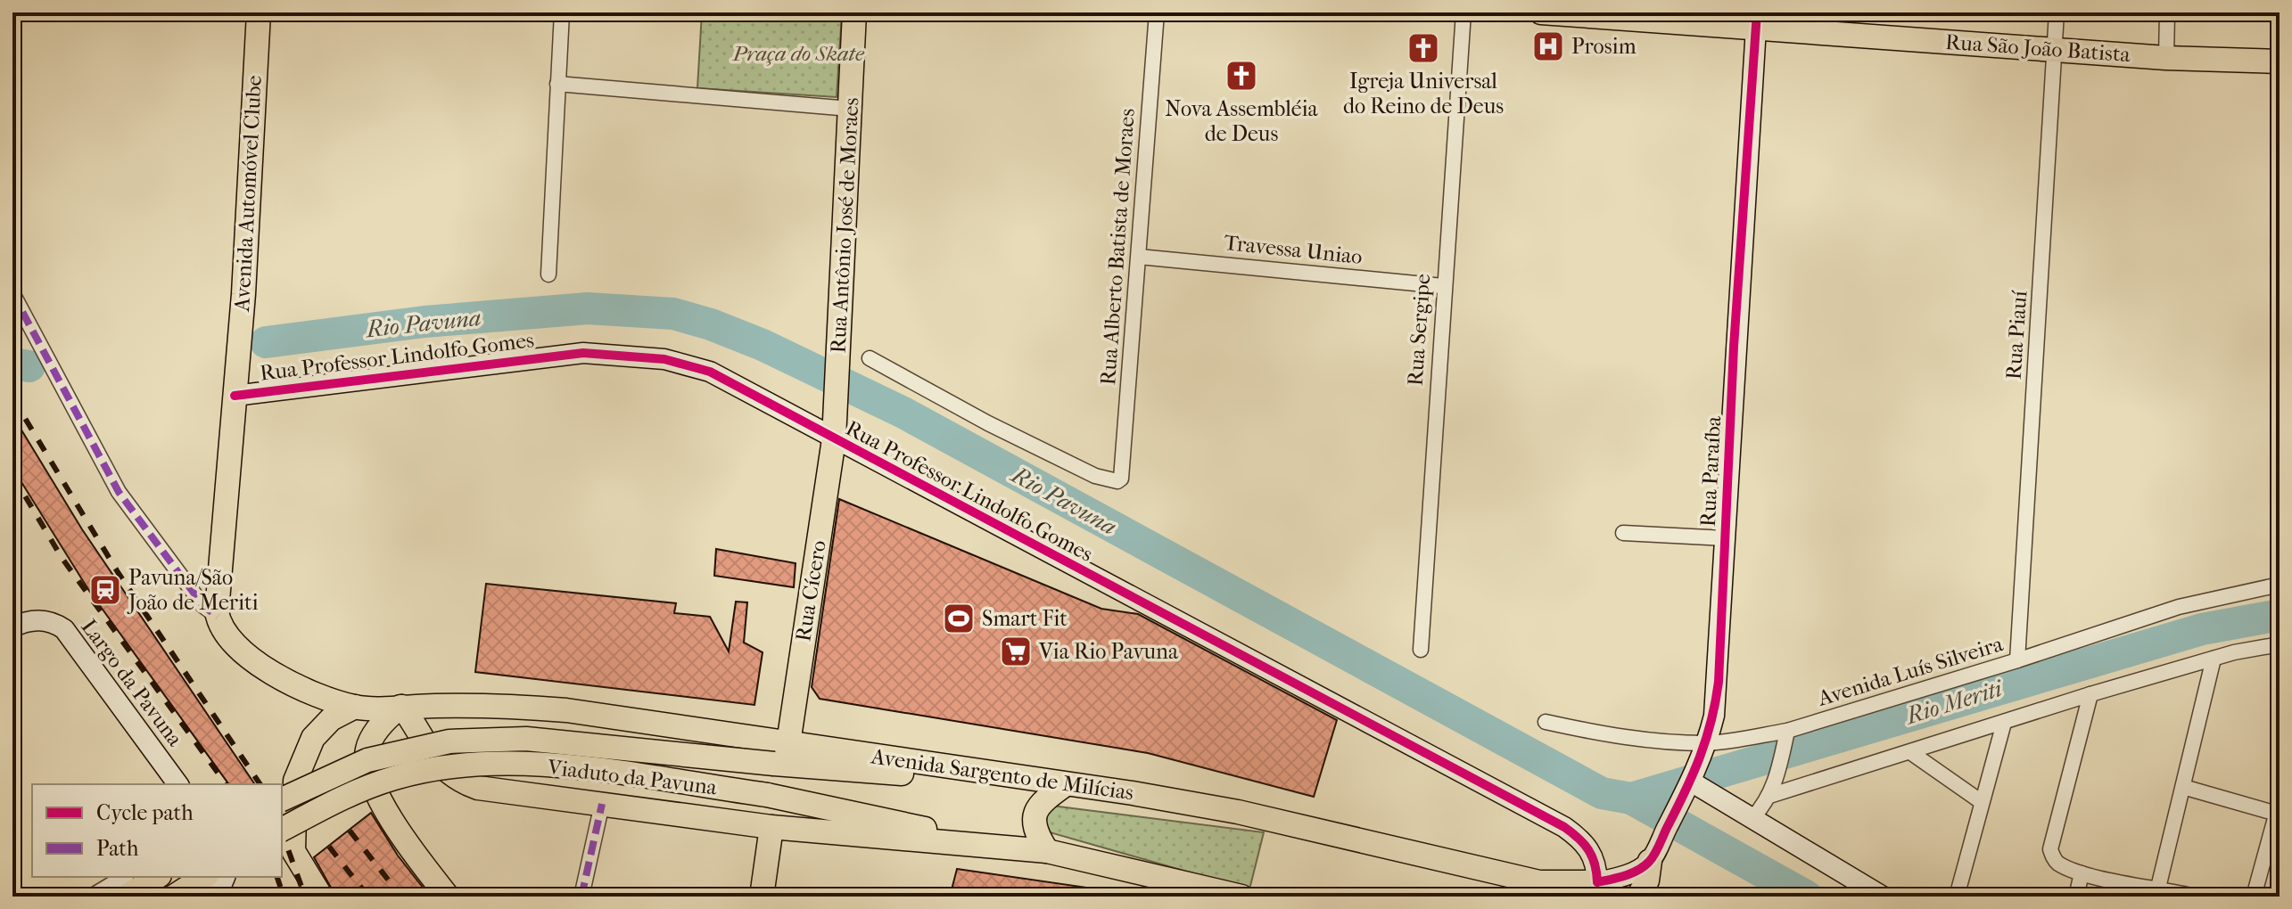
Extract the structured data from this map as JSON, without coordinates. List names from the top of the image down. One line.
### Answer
{"streets":{"main road":["Rua São João Batista","Avenida Automóvel Clube","Rua Antônio José de Moraes","Rua Cícero","Avenida Sargento de Milícias","Viaduto da Pavuna"],"street":["Rua Alberto Batista de Moraes","Travessa Uniao","Rua Sergipe","Rua Piauí","Rua Professor Lindolfo Gomes","Rua Paraíba","Avenida Luís Silveira","Largo da Pavuna"]},"crossings":[["Rua São João Batista","Rua Piauí"],["Rua São João Batista","Rua Paraíba"],["Avenida Automóvel Clube","Rua Professor Lindolfo Gomes"],["Avenida Automóvel Clube","Avenida Sargento de Milícias"],["Rua Antônio José de Moraes","Rua Professor Lindolfo Gomes"],["Rua Antônio José de Moraes","Rua Cícero"],["Rua Alberto Batista de Moraes","Travessa Uniao"],["Travessa Uniao","Rua Sergipe"],["Rua Piauí","Avenida Luís Silveira"],["Rua Professor Lindolfo Gomes","Rua Cícero"],["Rua Professor Lindolfo Gomes","Avenida Sargento de Milícias"],["Rua Paraíba","Avenida Luís Silveira"],["Rua Cícero","Avenida Sargento de Milícias"],["Avenida Sargento de Milícias","Viaduto da Pavuna"]],"water":["Rio Pavuna","Rio Meriti"],"parks":["Praça do Skate"],"places":{"hospital":["Prosim"],"church":["Igreja Universal do Reino de Deus","Nova Assembléia de Deus"],"station":["Pavuna/São João de Meriti"],"sports":["Smart Fit"],"supermarket":["Via Rio Pavuna"]},"legend":["Cycle path","Path"]}
